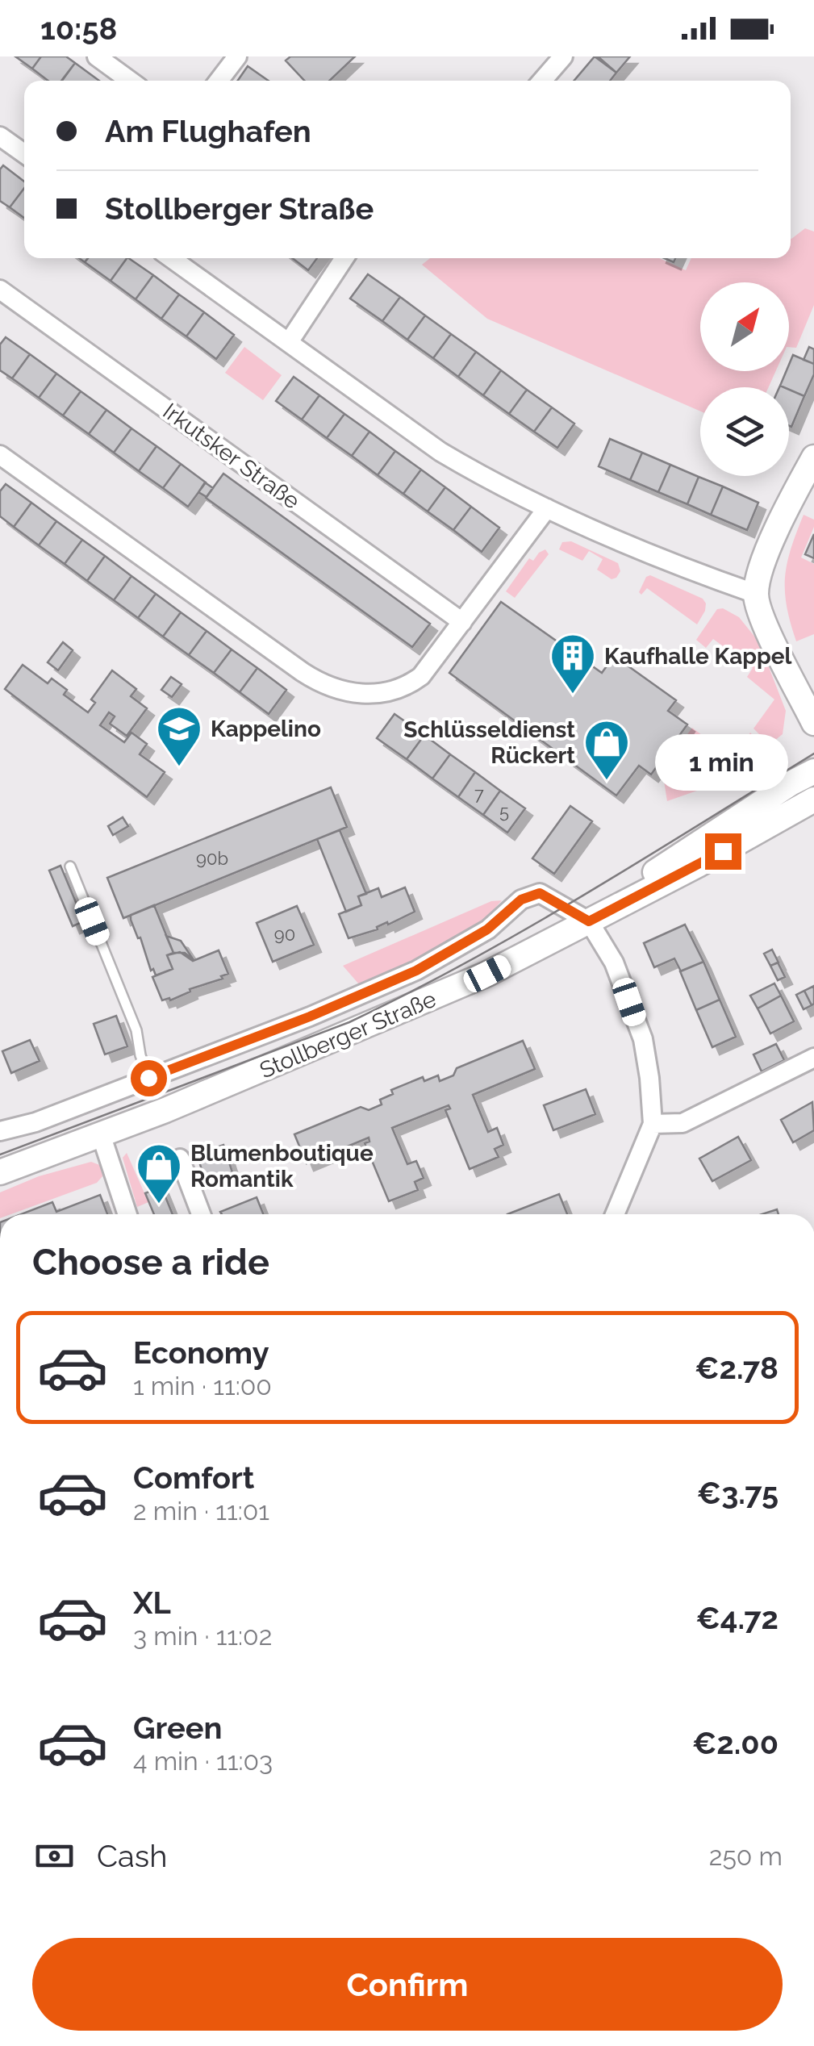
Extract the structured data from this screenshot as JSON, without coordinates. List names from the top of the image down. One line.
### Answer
{"streets":{"main road":["Stollberger Straße"],"street":["Irkutsker Straße"]},"places":{"building":["Kaufhalle Kappel"],"school or university":["Kappelino"],"shop":["Schlüsseldienst Rückert","Blumenboutique Romantik"]},"house_numbers":["7","5","90b","90"],"north":"top right","page":{"status":"10:58","banner":["Am Flughafen","Stollberger Straße"],"bubble":"1 min","heading":"Choose a ride","list":[{"name":"Economy","note":"1 min · 11:00","value":"€2.78"},{"name":"Comfort","note":"2 min · 11:01","value":"€3.75"},{"name":"XL","note":"3 min · 11:02","value":"€4.72"},{"name":"Green","note":"4 min · 11:03","value":"€2.00"}],"pay":["Cash","250 m"],"buttons":"Confirm"}}
